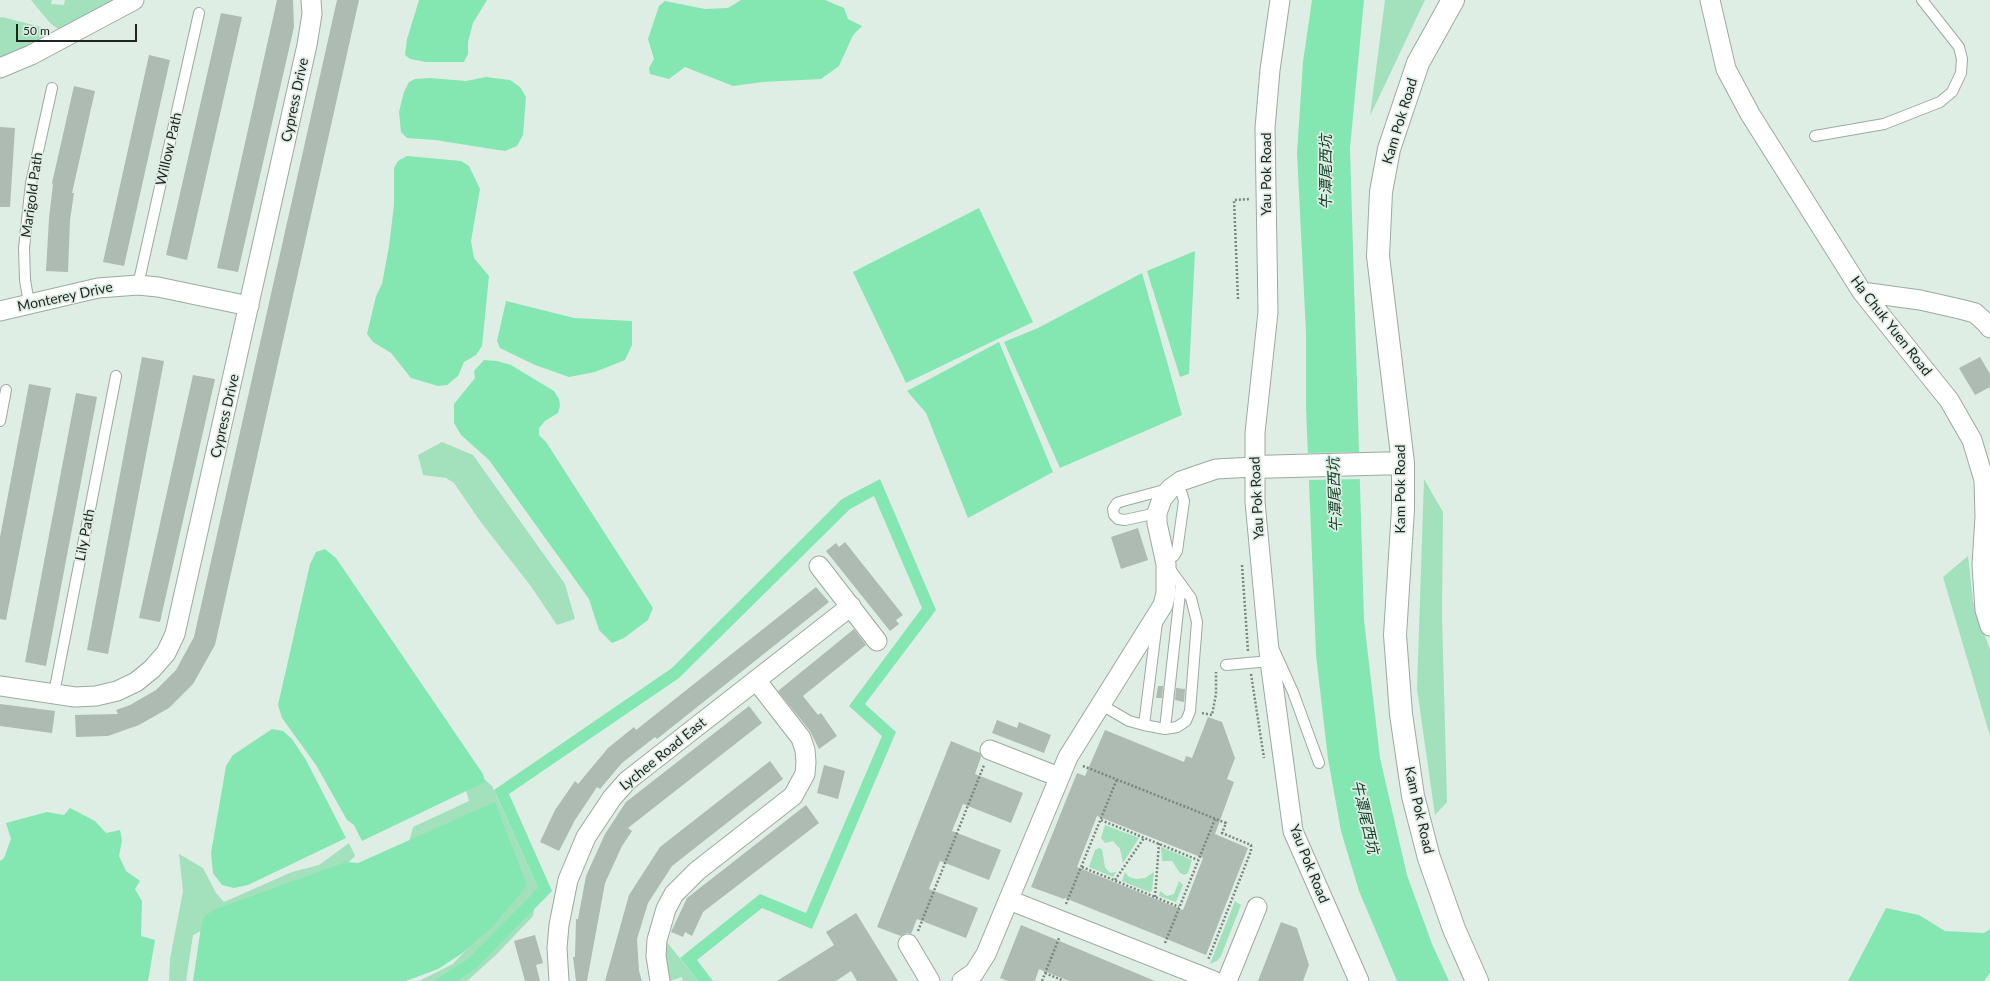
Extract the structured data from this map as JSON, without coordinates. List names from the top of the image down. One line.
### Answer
{"streets":{"street":["Cypress Drive","Kam Pok Road","Yau Pok Road","Monterey Drive","Ha Chuk Yuen Road","Lychee Road East"],"lane":["Willow Path","Marigold Path","Lily Path"]},"crossings":[["Cypress Drive","Monterey Drive"],["Cypress Drive","Lily Path"],["Willow Path","Monterey Drive"],["Marigold Path","Monterey Drive"]],"water":["牛潭尾西坑"],"scale_bar":"50 m"}
